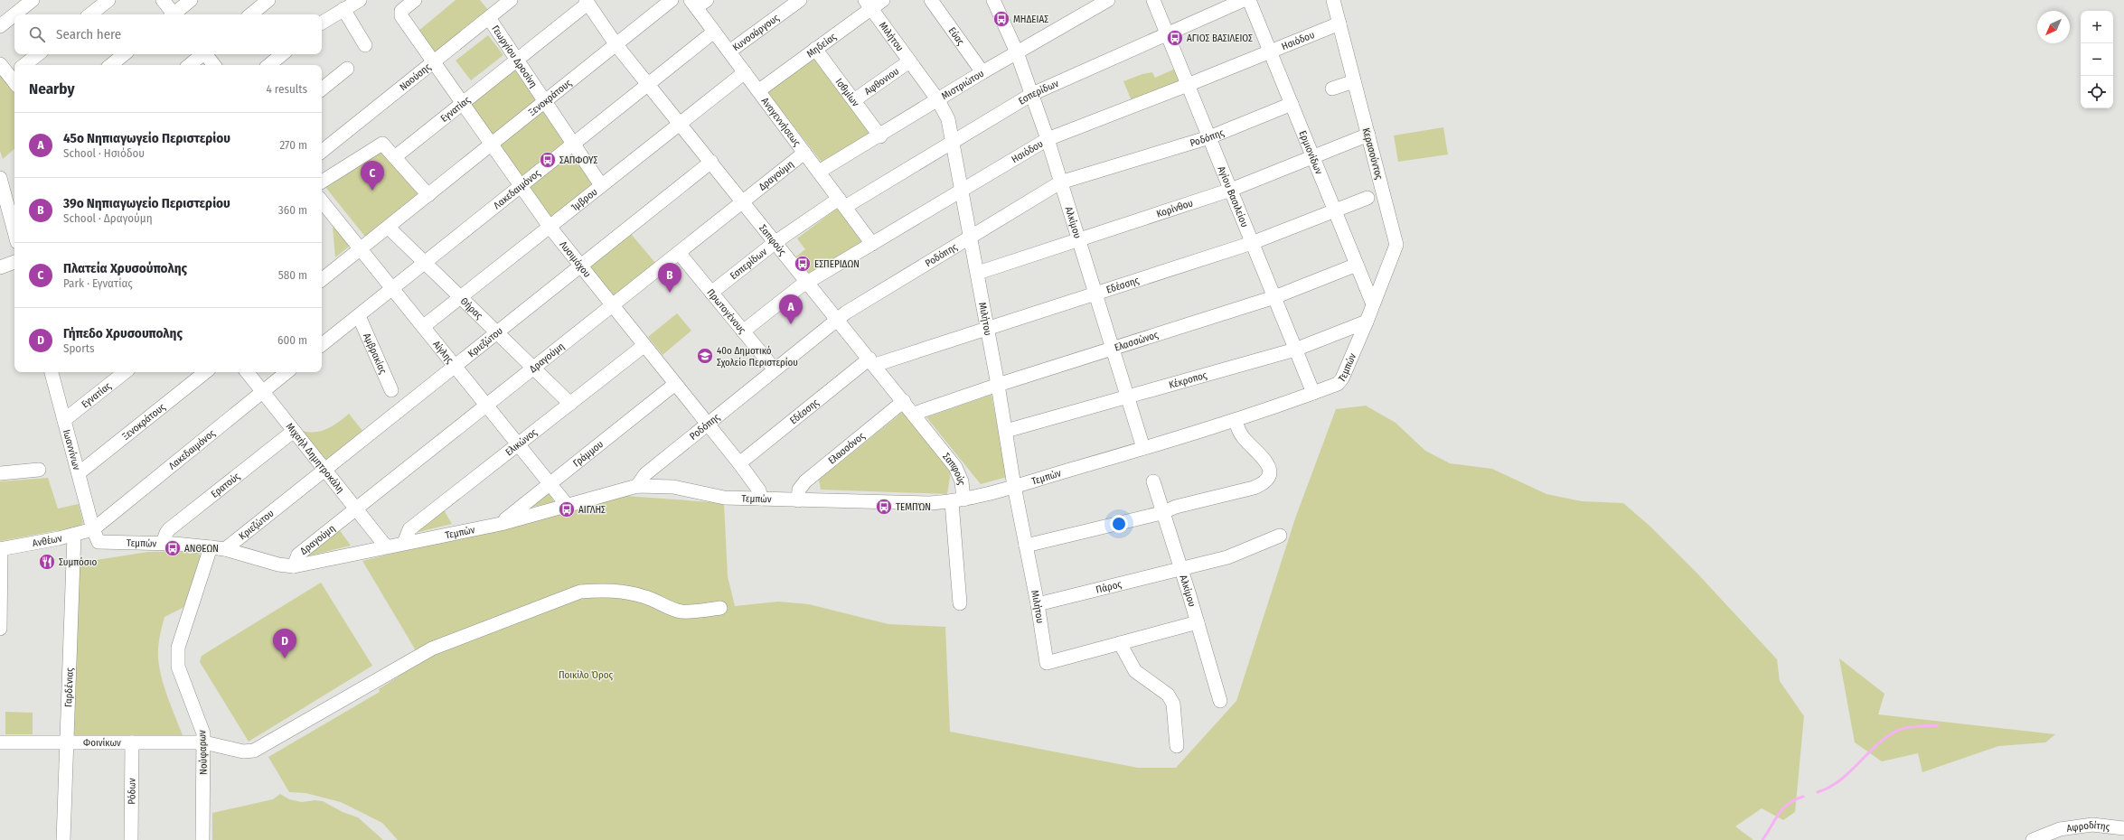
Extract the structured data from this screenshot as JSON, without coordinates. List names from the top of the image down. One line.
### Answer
{"streets":{"street":["Κυνοσάργους","Εύας","Μιλήτου","Ησιόδου","Μηδείας","Γεωργίου Δροσίνη","Ναούσης","Αφθονιου","Μιστριώτου","Ισθμίων","Εσπερίδων","Ξενοκράτους","Εγνατίας","Αναγεννήσεως","Ροδόπης","Ερμιονίδων","Κερασούντος","Δραγούμη","Λακεδαιμόνος","Αγίου Βασιλείου","Ίμβρου","Κορίνθου","Αλκίμου","Σαπφούς","Λυσιμάχου","Εδέσσης","Θήρας","Πρωτογένους","Ελασσώνος","Κριεζώτου","Αίγλης","Αμβρακίας","Τεμπών","Κέκροπος","Ελικώνος","Ελασσόνος","Ιωαννίνων","Γράμμου","Μιχαήλ Δημητροκάλη","Ερατούς","Ανθέων","Πάρος","Γαρδένιας","Φοινίκων","Νούφαρων","Ρόδων","Αφροδίτης"]},"crossings":[["Κυνοσάργους","Αναγεννήσεως"],["Εύας","Μιστριώτου"],["Μιλήτου","Ησιόδου"],["Μιλήτου","Μηδείας"],["Μιλήτου","Αφθονιου"],["Μιλήτου","Μιστριώτου"],["Μιλήτου","Εσπερίδων"],["Μιλήτου","Ροδόπης"],["Μιλήτου","Κορίνθου"],["Μιλήτου","Εδέσσης"],["Μιλήτου","Ελασσώνος"],["Μιλήτου","Τεμπών"],["Μιλήτου","Κέκροπος"],["Μιλήτου","Πάρος"],["Ησιόδου","Αναγεννήσεως"],["Ησιόδου","Ερμιονίδων"],["Ησιόδου","Κερασούντος"],["Ησιόδου","Αγίου Βασιλείου"],["Ησιόδου","Αλκίμου"],["Ησιόδου","Σαπφούς"],["Ησιόδου","Πρωτογένους"],["Μηδείας","Ισθμίων"],["Μηδείας","Αναγεννήσεως"],["Γεωργίου Δροσίνη","Ναούσης"],["Γεωργίου Δροσίνη","Ξενοκράτους"],["Γεωργίου Δροσίνη","Εγνατίας"],["Γεωργίου Δροσίνη","Λακεδαιμόνος"],["Γεωργίου Δροσίνη","Ίμβρου"],["Ναούσης","Λυσιμάχου"],["Αφθονιου","Ισθμίων"],["Μιστριώτου","Ισθμίων"],["Μιστριώτου","Αναγεννήσεως"],["Μιστριώτου","Αλκίμου"],["Εσπερίδων","Αναγεννήσεως"],["Εσπερίδων","Αγίου Βασιλείου"],["Εσπερίδων","Αλκίμου"],["Εσπερίδων","Σαπφούς"],["Εσπερίδων","Πρωτογένους"],["Ξενοκράτους","Σαπφούς"],["Ξενοκράτους","Λυσιμάχου"],["Ξενοκράτους","Θήρας"],["Ξενοκράτους","Αίγλης"],["Ξενοκράτους","Ιωαννίνων"],["Εγνατίας","Σαπφούς"],["Εγνατίας","Λυσιμάχου"],["Εγνατίας","Ιωαννίνων"],["Αναγεννήσεως","Δραγούμη"],["Αναγεννήσεως","Λακεδαιμόνος"],["Αναγεννήσεως","Ίμβρου"],["Ροδόπης","Ερμιονίδων"],["Ροδόπης","Αγίου Βασιλείου"],["Ροδόπης","Αλκίμου"],["Ροδόπης","Σαπφούς"],["Ροδόπης","Λυσιμάχου"],["Ροδόπης","Πρωτογένους"],["Ροδόπης","Τεμπών"],["Ερμιονίδων","Κερασούντος"],["Ερμιονίδων","Κορίνθου"],["Ερμιονίδων","Εδέσσης"],["Ερμιονίδων","Ελασσώνος"],["Ερμιονίδων","Τεμπών"],["Κερασούντος","Κορίνθου"],["Κερασούντος","Τεμπών"],["Δραγούμη","Σαπφούς"],["Δραγούμη","Λυσιμάχου"],["Δραγούμη","Θήρας"],["Δραγούμη","Πρωτογένους"],["Δραγούμη","Αίγλης"],["Δραγούμη","Τεμπών"],["Δραγούμη","Μιχαήλ Δημητροκάλη"],["Λακεδαιμόνος","Σαπφούς"],["Λακεδαιμόνος","Λυσιμάχου"],["Λακεδαιμόνος","Θήρας"],["Λακεδαιμόνος","Αίγλης"],["Λακεδαιμόνος","Αμβρακίας"],["Λακεδαιμόνος","Τεμπών"],["Λακεδαιμόνος","Ιωαννίνων"],["Λακεδαιμόνος","Μιχαήλ Δημητροκάλη"],["Λακεδαιμόνος","Ανθέων"],["Αγίου Βασιλείου","Κορίνθου"],["Αγίου Βασιλείου","Εδέσσης"],["Αγίου Βασιλείου","Ελασσώνος"],["Αγίου Βασιλείου","Τεμπών"],["Αγίου Βασιλείου","Κέκροπος"],["Ίμβρου","Σαπφούς"],["Ίμβρου","Λυσιμάχου"],["Ίμβρου","Θήρας"],["Ίμβρου","Αίγλης"],["Κορίνθου","Αλκίμου"],["Αλκίμου","Εδέσσης"],["Αλκίμου","Ελασσώνος"],["Αλκίμου","Τεμπών"],["Αλκίμου","Κέκροπος"],["Αλκίμου","Πάρος"],["Σαπφούς","Εδέσσης"],["Σαπφούς","Ελασσώνος"],["Σαπφούς","Κριεζώτου"],["Σαπφούς","Τεμπών"],["Σαπφούς","Ελασσόνος"],["Λυσιμάχου","Εδέσσης"],["Λυσιμάχου","Κριεζώτου"],["Λυσιμάχου","Τεμπών"],["Λυσιμάχου","Ελικώνος"],["Λυσιμάχου","Γράμμου"],["Θήρας","Κριεζώτου"],["Θήρας","Ελικώνος"],["Κριεζώτου","Αίγλης"],["Κριεζώτου","Τεμπών"],["Κριεζώτου","Μιχαήλ Δημητροκάλη"],["Αίγλης","Τεμπών"],["Αίγλης","Ελικώνος"],["Αίγλης","Γράμμου"],["Τεμπών","Κέκροπος"],["Τεμπών","Ελικώνος"],["Τεμπών","Ελασσόνος"],["Τεμπών","Ιωαννίνων"],["Τεμπών","Γράμμου"],["Τεμπών","Μιχαήλ Δημητροκάλη"],["Τεμπών","Ερατούς"],["Τεμπών","Ανθέων"],["Τεμπών","Νούφαρων"],["Ιωαννίνων","Ανθέων"],["Μιχαήλ Δημητροκάλη","Ερατούς"],["Ανθέων","Γαρδένιας"],["Γαρδένιας","Φοινίκων"],["Φοινίκων","Νούφαρων"],["Φοινίκων","Ρόδων"]],"parks":["Ποικίλο Όρος"],"places":{"bus stop":["ΜΗΔΕΙΑΣ","ΑΓΙΟΣ ΒΑΣΙΛΕΙΟΣ","ΣΑΠΦΟΥΣ","ΕΣΠΕΡΙΔΩΝ","ΤΕΜΠΏΝ","ΑΙΓΛΗΣ","ΑΝΘΕΩΝ"],"school or university":["40ο Δημοτικό Σχολείο Περιστερίου"],"restaurant":["Συμπόσιο"]},"north":"bottom left","page":{"map_buttons":["+","−"],"search":"Search here","heading":["Nearby","4 results"],"list":[{"mark":"A","name":"45ο Νηπιαγωγείο Περιστερίου","note":"School · Ησιόδου","value":"270 m"},{"mark":"B","name":"39ο Νηπιαγωγείο Περιστερίου","note":"School · Δραγούμη","value":"360 m"},{"mark":"C","name":"Πλατεία Χρυσούπολης","note":"Park · Εγνατίας","value":"580 m"},{"mark":"D","name":"Γήπεδο Χρυσουπολης","note":"Sports","value":"600 m"}],"pins":["C","B","A","D"]}}
